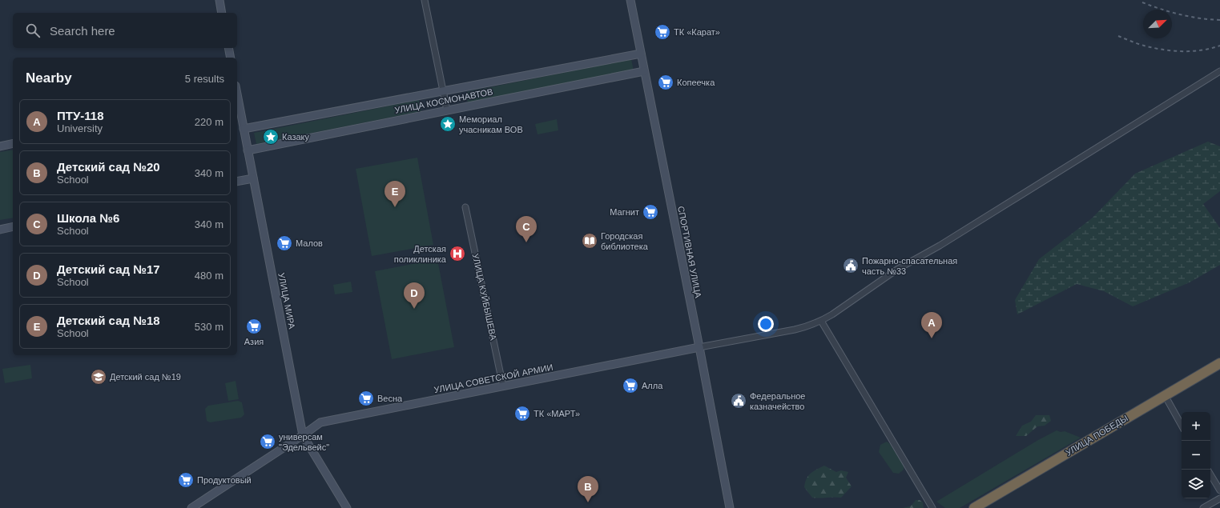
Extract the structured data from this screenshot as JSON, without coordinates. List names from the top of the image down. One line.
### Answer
{"streets":{"highway":["УЛИЦА ПОБЕДЫ"],"street":["УЛИЦА КОСМОНАВТОВ","СПОРТИВНАЯ УЛИЦА","УЛИЦА КУЙБЫШЕВА","УЛИЦА МИРА","УЛИЦА СОВЕТСКОЙ АРМИИ"]},"crossings":[["УЛИЦА КОСМОНАВТОВ","СПОРТИВНАЯ УЛИЦА"],["УЛИЦА КОСМОНАВТОВ","УЛИЦА МИРА"],["СПОРТИВНАЯ УЛИЦА","УЛИЦА СОВЕТСКОЙ АРМИИ"],["УЛИЦА КУЙБЫШЕВА","УЛИЦА СОВЕТСКОЙ АРМИИ"],["УЛИЦА МИРА","УЛИЦА СОВЕТСКОЙ АРМИИ"]],"places":{"supermarket":["ТК «Карат»","Копеечка","Магнит","Малов","Азия","Алла","Весна","ТК «МАРТ»","универсам \"Эдельвейс\"","Продуктовый"],"place":["Мемориал учасникам ВОВ","Казаку"],"library":["Городская библиотека"],"hospital":["Детская поликлиника"],"public building":["Пожарно-спасательная часть №33","Федеральное казначейство"],"school or university":["Детский сад №19"]},"north":"top right","page":{"search":"Search here","heading":["Nearby","5 results"],"list":[{"mark":"A","name":"ПТУ-118","note":"University","value":"220 m"},{"mark":"B","name":"Детский сад №20","note":"School","value":"340 m"},{"mark":"C","name":"Школа №6","note":"School","value":"340 m"},{"mark":"D","name":"Детский сад №17","note":"School","value":"480 m"},{"mark":"E","name":"Детский сад №18","note":"School","value":"530 m"}],"pins":["E","C","D","A","B"],"map_buttons":["+","−"]}}
